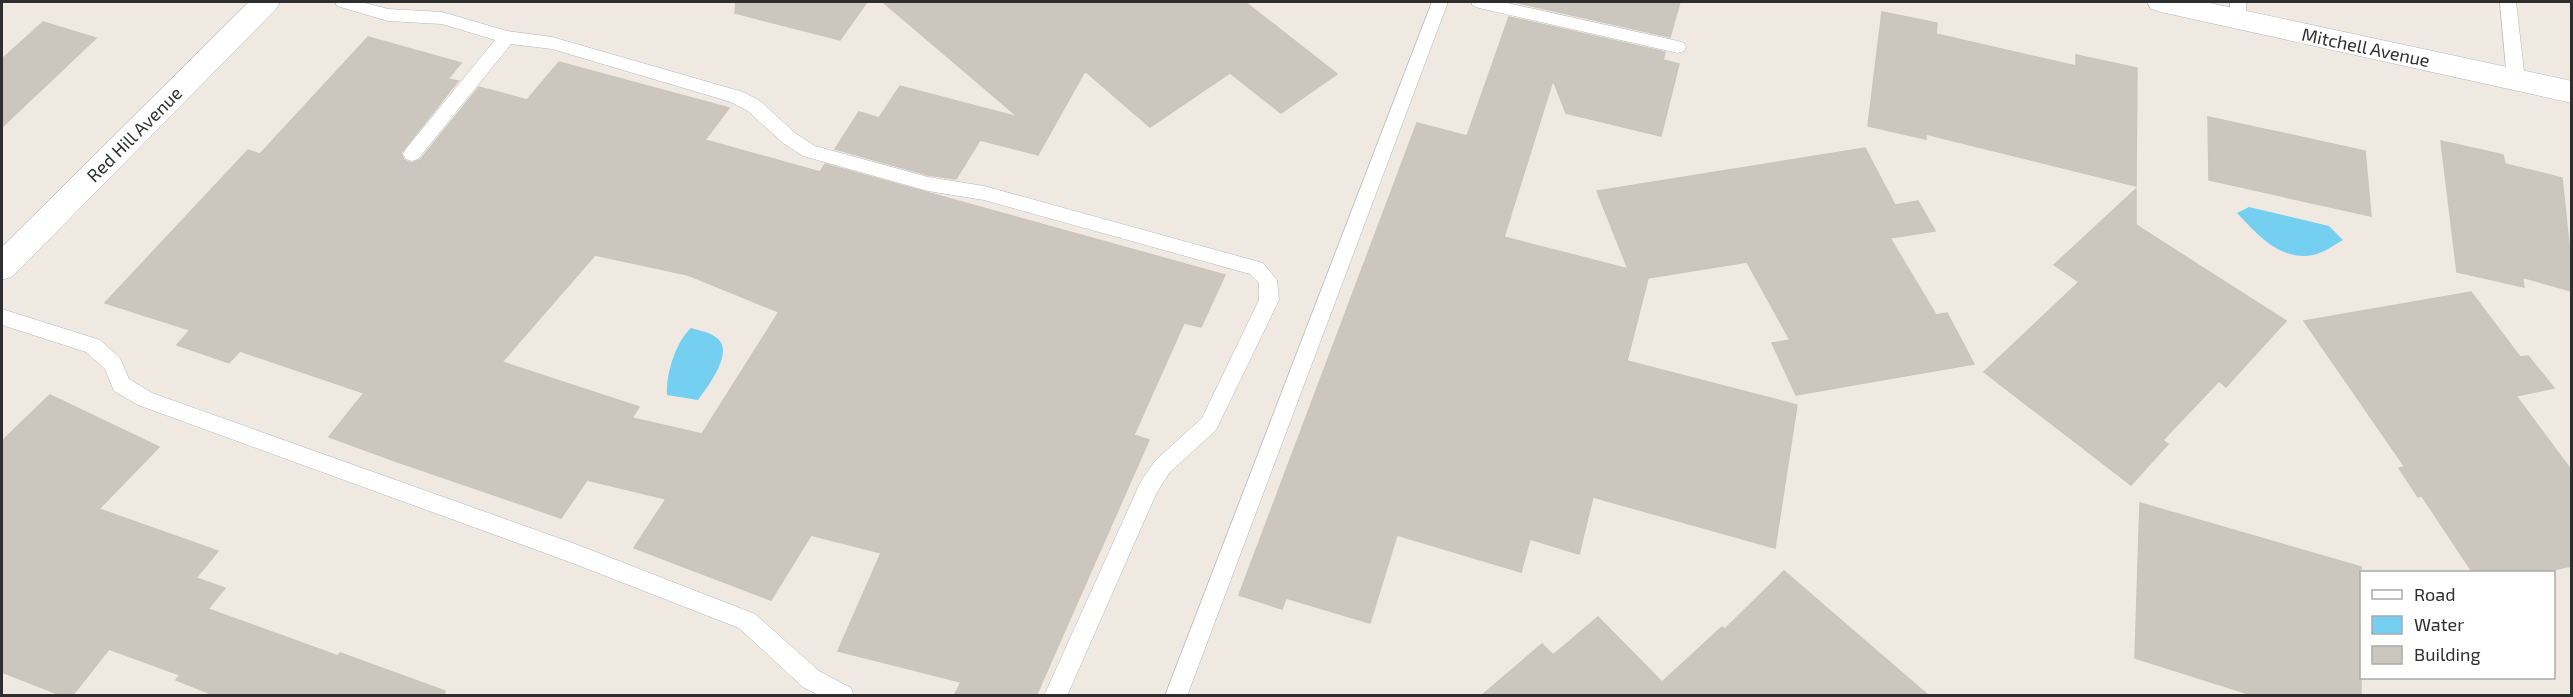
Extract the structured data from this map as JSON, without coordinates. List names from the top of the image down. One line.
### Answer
{"streets":{"street":["Mitchell Avenue","Red Hill Avenue"]},"legend":["Road","Water","Building"]}
